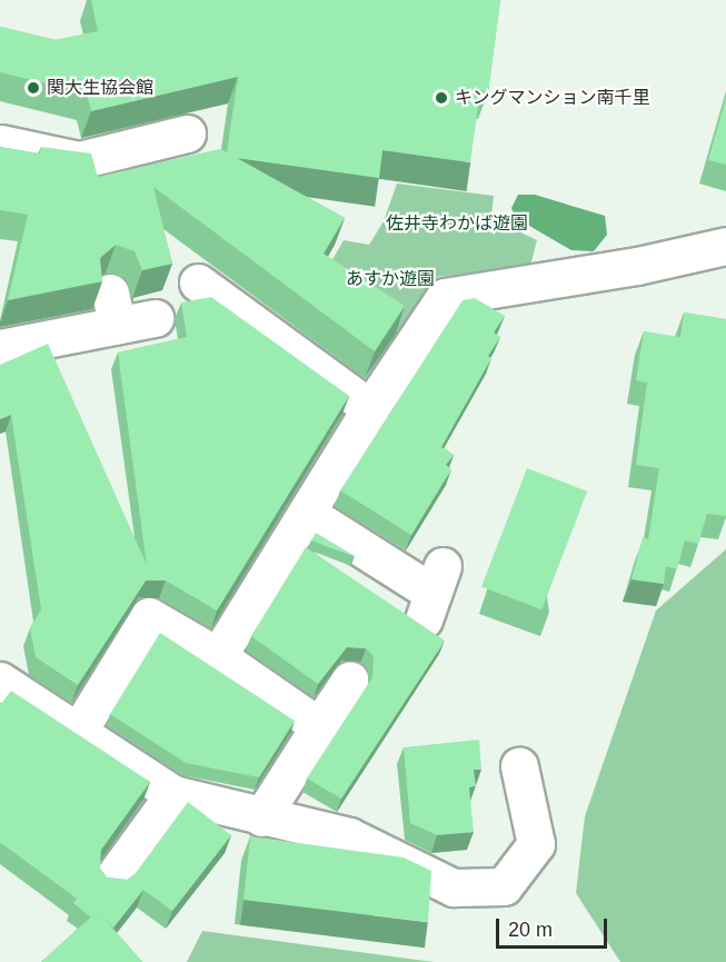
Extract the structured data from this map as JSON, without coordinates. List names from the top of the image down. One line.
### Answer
{"parks":["佐井寺わかば遊園","あすか遊園"],"places":["関大生協会館","キングマンション南千里"],"scale_bar":"20 m"}
